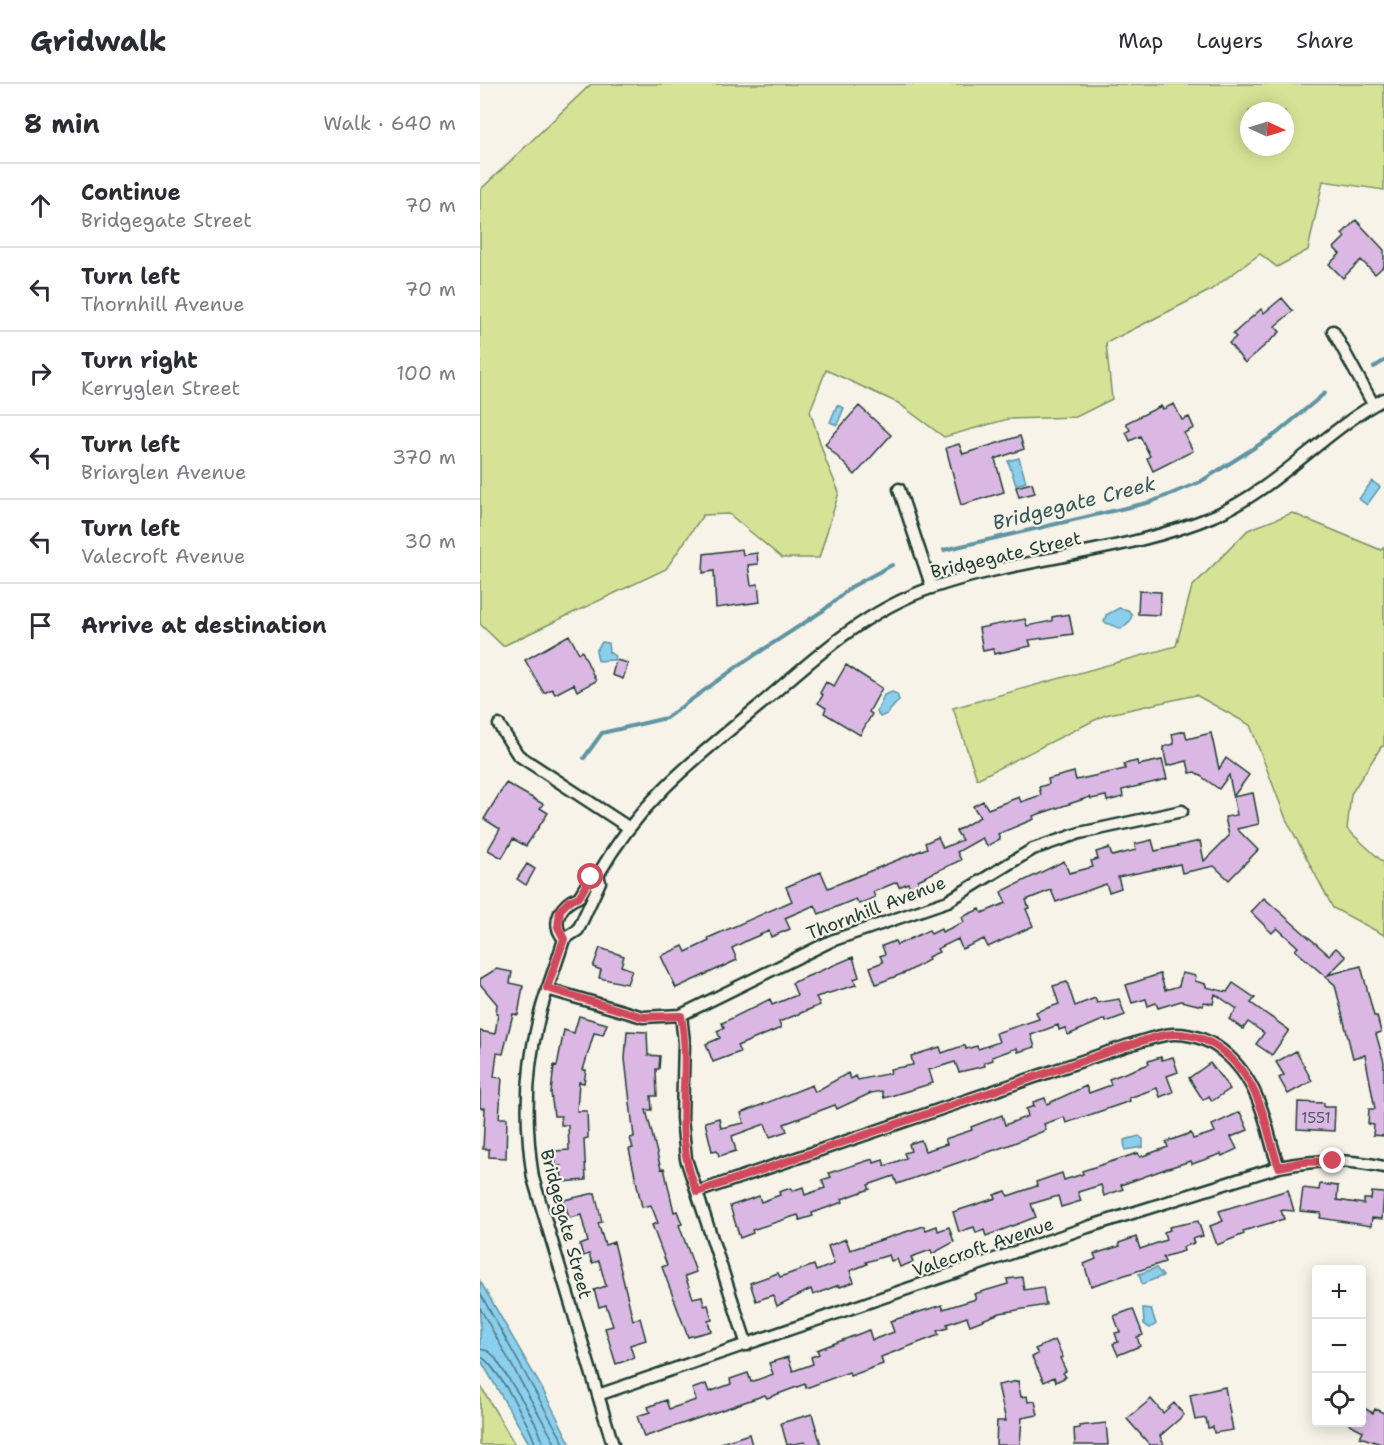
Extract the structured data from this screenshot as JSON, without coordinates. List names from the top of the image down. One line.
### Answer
{"streets":{"street":["Bridgegate Street","Thornhill Avenue","Valecroft Avenue"]},"crossings":[["Bridgegate Street","Thornhill Avenue"],["Bridgegate Street","Valecroft Avenue"]],"water":["Bridgegate Creek"],"house_numbers":["1551"],"north":"right","page":{"header":"Gridwalk","nav":["Map","Layers","Share"],"heading":["8 min","Walk · 640 m"],"list":[["Continue","Bridgegate Street","70 m"],["Turn left","Thornhill Avenue","70 m"],["Turn right","Kerryglen Street","100 m"],["Turn left","Briarglen Avenue","370 m"],["Turn left","Valecroft Avenue","30 m"],"Arrive at destination"],"map_buttons":["+","−"]}}
